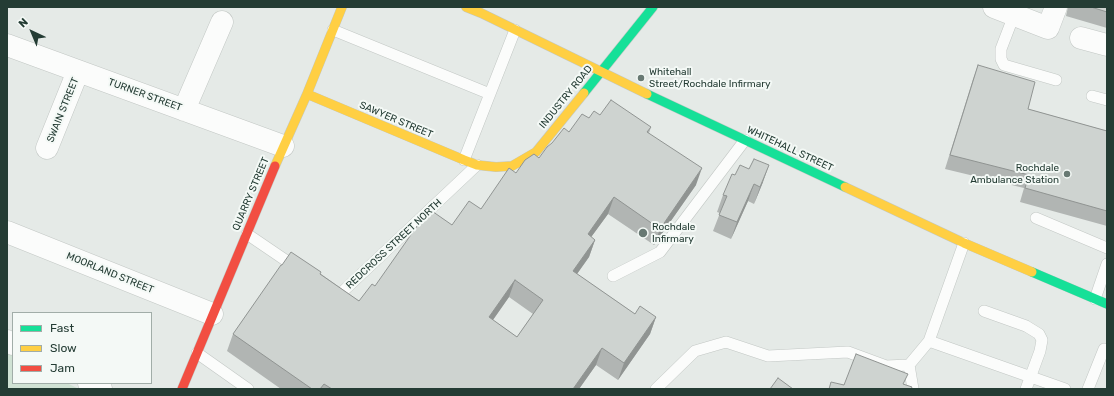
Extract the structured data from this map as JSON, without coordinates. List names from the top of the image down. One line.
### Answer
{"streets":{"street":["TURNER STREET","INDUSTRY ROAD","SWAIN STREET","SAWYER STREET","WHITEHALL STREET","QUARRY STREET","MOORLAND STREET"],"lane":["REDCROSS STREET NORTH"]},"crossings":[["TURNER STREET","SWAIN STREET"],["TURNER STREET","QUARRY STREET"],["INDUSTRY ROAD","SAWYER STREET"],["INDUSTRY ROAD","WHITEHALL STREET"],["INDUSTRY ROAD","REDCROSS STREET NORTH"],["SAWYER STREET","QUARRY STREET"],["SAWYER STREET","REDCROSS STREET NORTH"],["QUARRY STREET","MOORLAND STREET"]],"places":["Whitehall Street/Rochdale Infirmary","Rochdale Ambulance Station","Rochdale Infirmary"],"legend":["Fast","Slow","Jam"],"north":"top left"}
